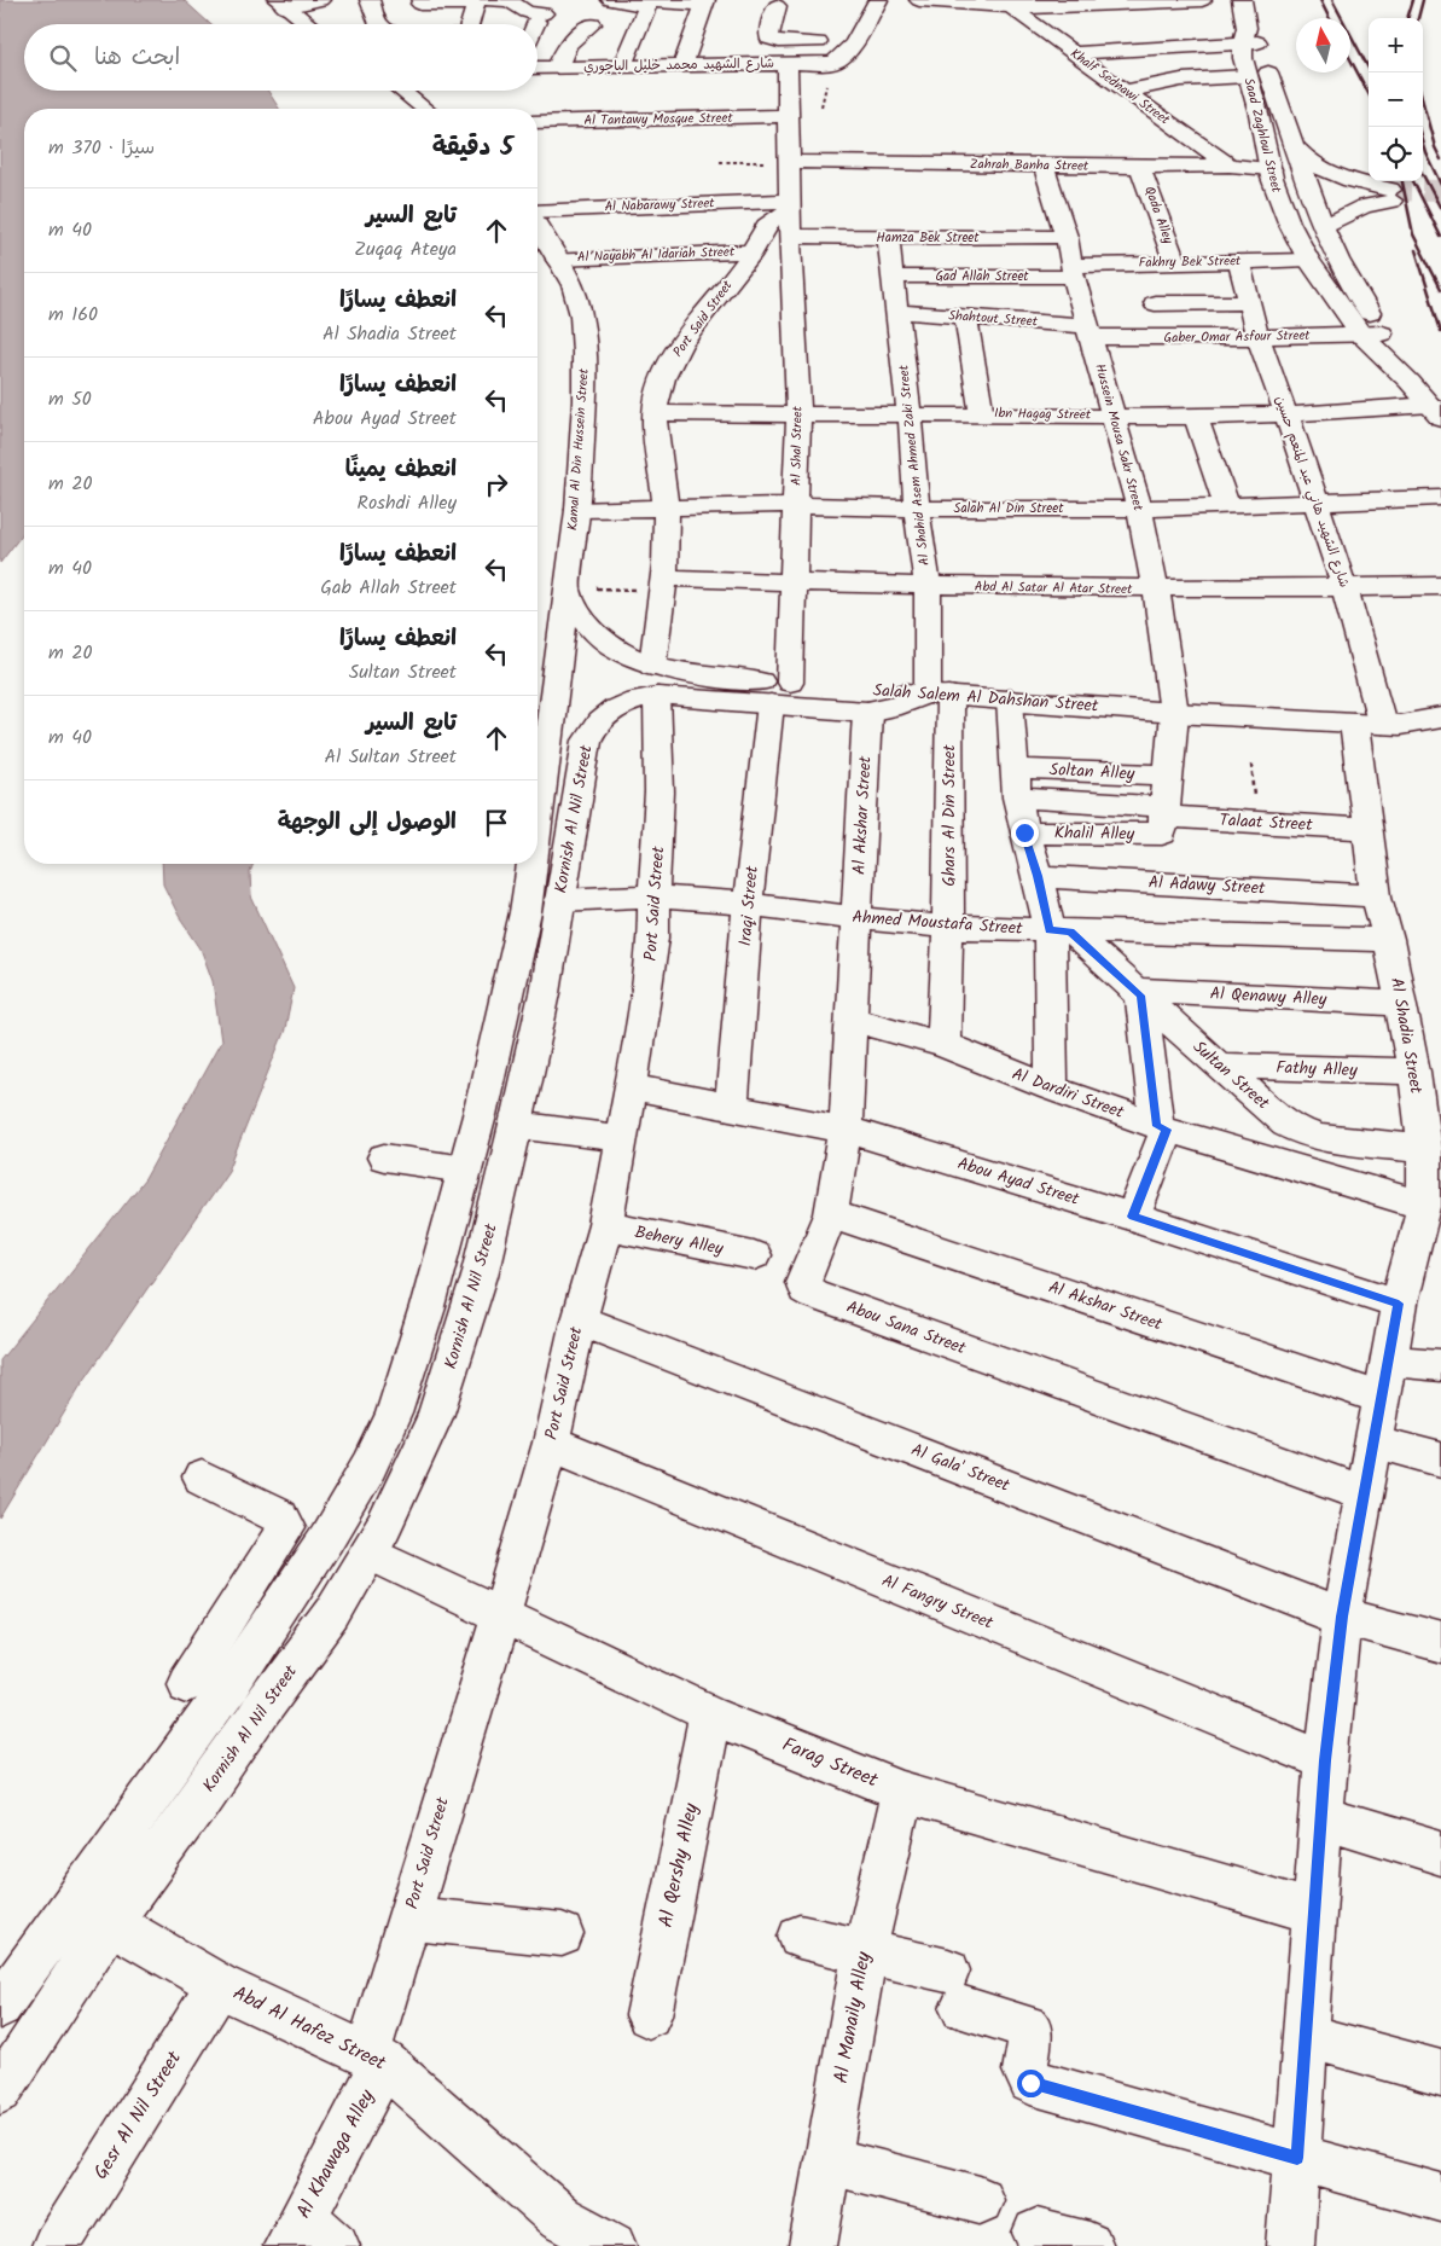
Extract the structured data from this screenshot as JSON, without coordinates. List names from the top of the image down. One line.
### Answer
{"streets":{"street":["شارع الشهيد محمد خليل الباجوري","Khalf Sednawi Street","Al Tantawy Mosque Street","Saad Zaghloul Street","Zahrah Banha Street","Al Nabarawy Street","Qada Alley","Hamza Bek Street","Al Nayabh Al Idariah Street","Fakhry Bek Street","Gad Allah Street","Port Said Street","Shahtout Street","Gaber Omar Asfour Street","Ibn Hagag Street","Hussein Mousa Sakr Street","Al Shal Street","Kamal Al Din Hussein Street","Al Shahid Asem Ahmed Zaki Street","شارع الشهيد هاني عبد المنعم حسين","Salah Al Din Street","Abd Al Satar Al Atar Street","Salah Salem Al Dahshan Street","Soltan Alley","Al Akshar Street","Ghars Al Din Street","Kornish Al Nil Street","Talaat Street","Khalil Alley","Al Adawy Street","Iraqi Street","Ahmed Moustafa Street","Al Qenawy Alley","Al Shadia Street","Fathy Alley","Sultan Street","Al Dardiri Street","Abou Ayad Street","Behery Alley","Abou Sana Street","Al Gala' Street","Al Fangry Street","Farag Street","Al Qershy Alley","Al Manaily Alley","Abd Al Hafez Street","Gesr Al Nil Street","Al Khawaga Alley"]},"crossings":[["شارع الشهيد محمد خليل الباجوري","Al Shal Street"],["Khalf Sednawi Street","Zahrah Banha Street"],["Al Tantawy Mosque Street","Al Shal Street"],["Saad Zaghloul Street","Zahrah Banha Street"],["Saad Zaghloul Street","Fakhry Bek Street"],["Saad Zaghloul Street","Gaber Omar Asfour Street"],["Saad Zaghloul Street","Ibn Hagag Street"],["Zahrah Banha Street","Qada Alley"],["Zahrah Banha Street","Hussein Mousa Sakr Street"],["Zahrah Banha Street","Al Shal Street"],["Al Nabarawy Street","Port Said Street"],["Al Nabarawy Street","Al Shal Street"],["Qada Alley","Fakhry Bek Street"],["Hamza Bek Street","Hussein Mousa Sakr Street"],["Hamza Bek Street","Al Shal Street"],["Hamza Bek Street","Al Shahid Asem Ahmed Zaki Street"],["Al Nayabh Al Idariah Street","Port Said Street"],["Al Nayabh Al Idariah Street","Kamal Al Din Hussein Street"],["Fakhry Bek Street","Gad Allah Street"],["Fakhry Bek Street","Hussein Mousa Sakr Street"],["Fakhry Bek Street","شارع الشهيد هاني عبد المنعم حسين"],["Gad Allah Street","Hussein Mousa Sakr Street"],["Gad Allah Street","Al Shahid Asem Ahmed Zaki Street"],["Port Said Street","Ibn Hagag Street"],["Port Said Street","Al Shal Street"],["Port Said Street","Salah Al Din Street"],["Port Said Street","Abd Al Satar Al Atar Street"],["Port Said Street","Kornish Al Nil Street"],["Port Said Street","Ahmed Moustafa Street"],["Port Said Street","Abou Ayad Street"],["Port Said Street","Behery Alley"],["Port Said Street","Al Gala' Street"],["Port Said Street","Al Fangry Street"],["Port Said Street","Farag Street"],["Port Said Street","Abd Al Hafez Street"],["Port Said Street","Al Khawaga Alley"],["Shahtout Street","Gaber Omar Asfour Street"],["Shahtout Street","Hussein Mousa Sakr Street"],["Shahtout Street","Al Shahid Asem Ahmed Zaki Street"],["Gaber Omar Asfour Street","Hussein Mousa Sakr Street"],["Gaber Omar Asfour Street","شارع الشهيد هاني عبد المنعم حسين"],["Ibn Hagag Street","Hussein Mousa Sakr Street"],["Ibn Hagag Street","Al Shal Street"],["Ibn Hagag Street","Al Shahid Asem Ahmed Zaki Street"],["Ibn Hagag Street","شارع الشهيد هاني عبد المنعم حسين"],["Hussein Mousa Sakr Street","Salah Al Din Street"],["Hussein Mousa Sakr Street","Abd Al Satar Al Atar Street"],["Hussein Mousa Sakr Street","Salah Salem Al Dahshan Street"],["Hussein Mousa Sakr Street","Soltan Alley"],["Hussein Mousa Sakr Street","Talaat Street"],["Hussein Mousa Sakr Street","Khalil Alley"],["Al Shal Street","Salah Al Din Street"],["Al Shal Street","Abd Al Satar Al Atar Street"],["Al Shal Street","Salah Salem Al Dahshan Street"],["Al Shal Street","Kornish Al Nil Street"],["Al Shal Street","Iraqi Street"],["Kamal Al Din Hussein Street","Salah Al Din Street"],["Kamal Al Din Hussein Street","Kornish Al Nil Street"],["Al Shahid Asem Ahmed Zaki Street","Salah Al Din Street"],["Al Shahid Asem Ahmed Zaki Street","Abd Al Satar Al Atar Street"],["Al Shahid Asem Ahmed Zaki Street","Salah Salem Al Dahshan Street"],["Al Shahid Asem Ahmed Zaki Street","Ghars Al Din Street"],["Al Shahid Asem Ahmed Zaki Street","Kornish Al Nil Street"],["شارع الشهيد هاني عبد المنعم حسين","Salah Al Din Street"],["شارع الشهيد هاني عبد المنعم حسين","Abd Al Satar Al Atar Street"],["شارع الشهيد هاني عبد المنعم حسين","Salah Salem Al Dahshan Street"],["شارع الشهيد هاني عبد المنعم حسين","Al Shadia Street"],["Salah Salem Al Dahshan Street","Ghars Al Din Street"],["Salah Salem Al Dahshan Street","Kornish Al Nil Street"],["Salah Salem Al Dahshan Street","Iraqi Street"],["Salah Salem Al Dahshan Street","Al Shadia Street"],["Al Akshar Street","Kornish Al Nil Street"],["Al Akshar Street","Ahmed Moustafa Street"],["Al Akshar Street","Al Shadia Street"],["Al Akshar Street","Abou Sana Street"],["Ghars Al Din Street","Kornish Al Nil Street"],["Ghars Al Din Street","Ahmed Moustafa Street"],["Ghars Al Din Street","Al Dardiri Street"],["Kornish Al Nil Street","Iraqi Street"],["Kornish Al Nil Street","Ahmed Moustafa Street"],["Kornish Al Nil Street","Farag Street"],["Kornish Al Nil Street","Abd Al Hafez Street"],["Talaat Street","Khalil Alley"],["Talaat Street","Al Shadia Street"],["Al Adawy Street","Al Shadia Street"],["Iraqi Street","Ahmed Moustafa Street"],["Iraqi Street","Abou Ayad Street"],["Ahmed Moustafa Street","Al Shadia Street"],["Ahmed Moustafa Street","Sultan Street"],["Ahmed Moustafa Street","Abou Sana Street"],["Al Qenawy Alley","Al Shadia Street"],["Al Qenawy Alley","Sultan Street"],["Al Shadia Street","Fathy Alley"],["Al Shadia Street","Sultan Street"],["Al Shadia Street","Al Dardiri Street"],["Al Shadia Street","Abou Ayad Street"],["Al Shadia Street","Abou Sana Street"],["Al Shadia Street","Al Gala' Street"],["Al Shadia Street","Al Fangry Street"],["Al Shadia Street","Farag Street"],["Fathy Alley","Sultan Street"],["Sultan Street","Al Dardiri Street"],["Al Dardiri Street","Abou Sana Street"],["Abou Ayad Street","Abou Sana Street"],["Farag Street","Al Qershy Alley"],["Farag Street","Al Manaily Alley"],["Abd Al Hafez Street","Gesr Al Nil Street"],["Abd Al Hafez Street","Al Khawaga Alley"]],"north":"top","page":{"map_buttons":["+","−"],"search":"ابحث هنا","heading":["5 دقيقة","سيرًا · 370 m"],"list":[["تابع السير","Zuqaq Ateya","40 m"],["انعطف يسارًا","Al Shadia Street","160 m"],["انعطف يسارًا","Abou Ayad Street","50 m"],["انعطف يمينًا","Roshdi Alley","20 m"],["انعطف يسارًا","Gab Allah Street","40 m"],["انعطف يسارًا","Sultan Street","20 m"],["تابع السير","Al Sultan Street","40 m"],"الوصول إلى الوجهة"]}}
